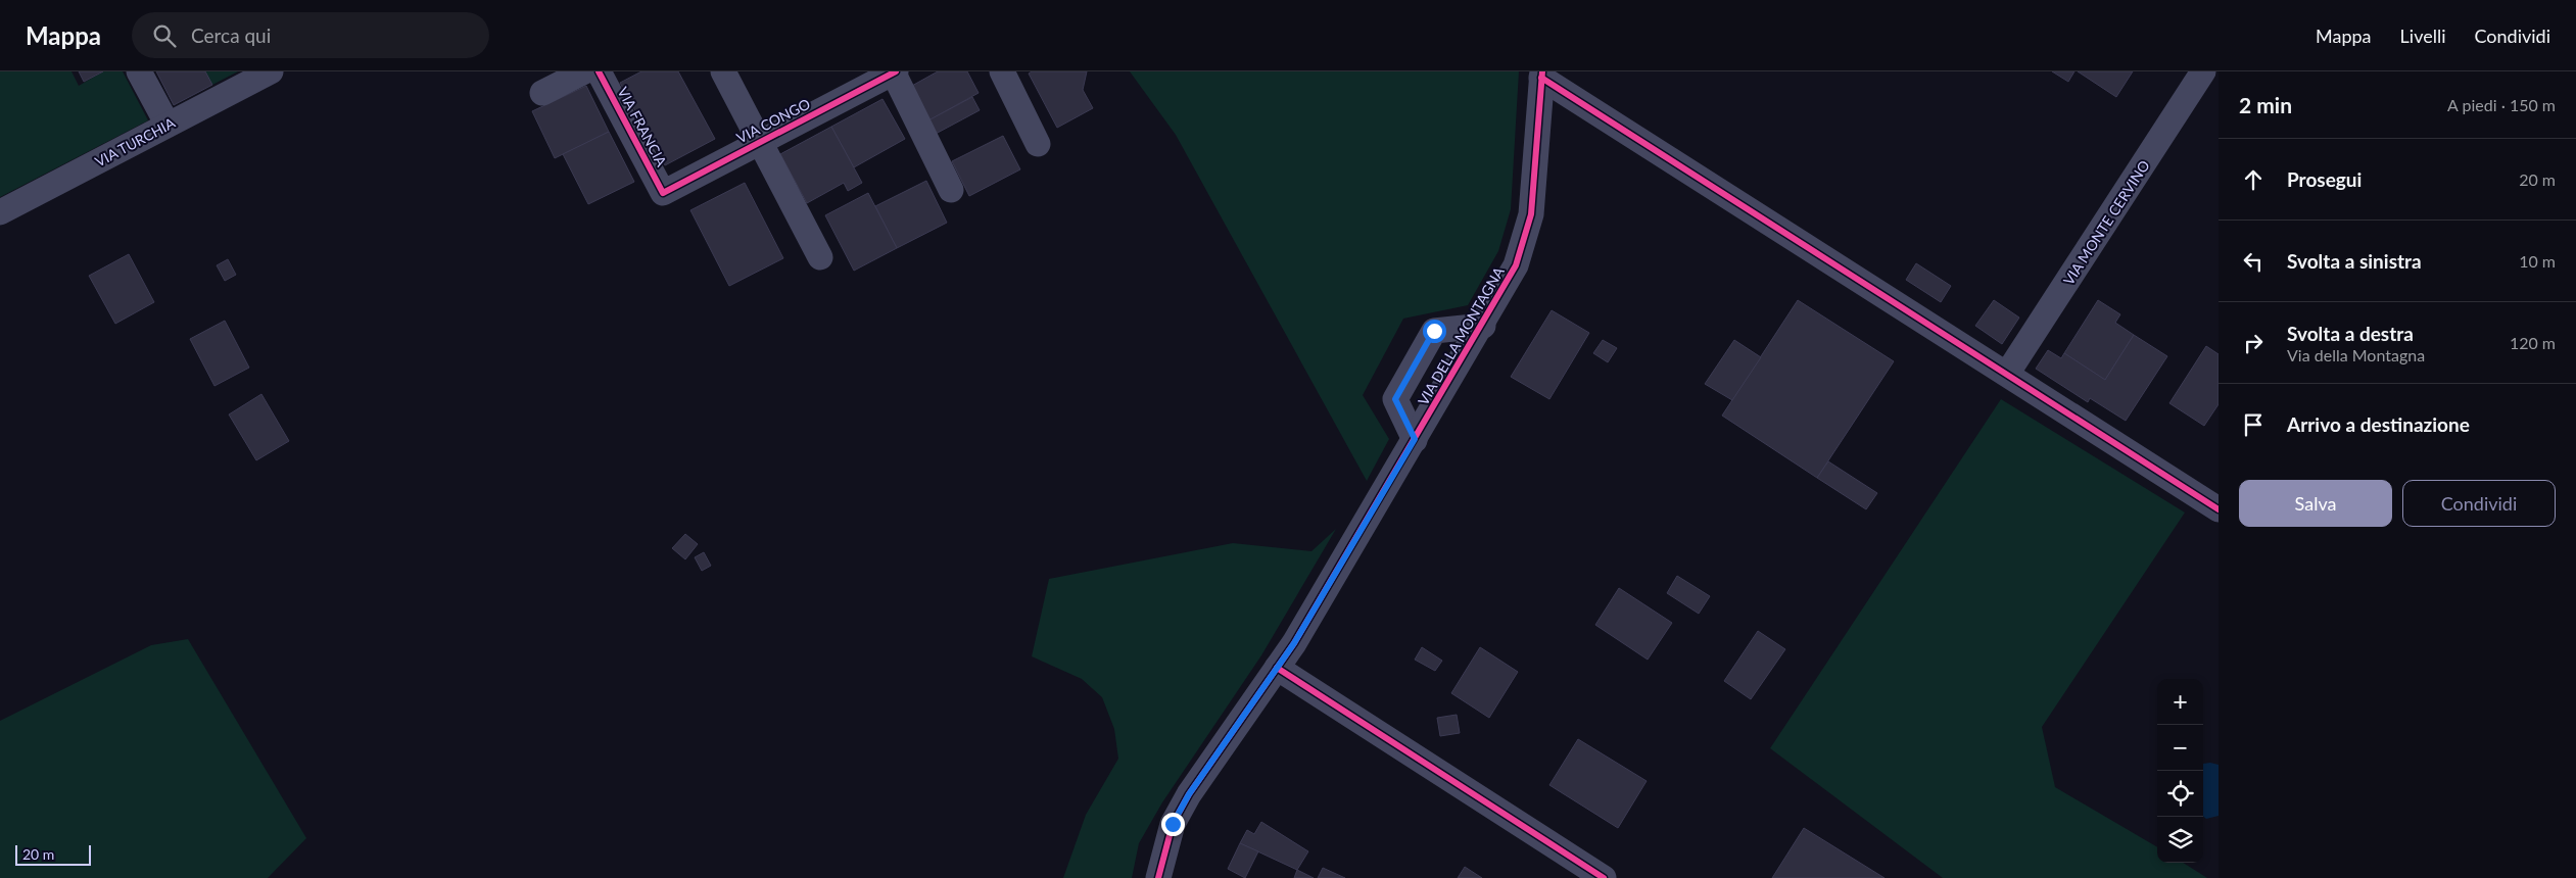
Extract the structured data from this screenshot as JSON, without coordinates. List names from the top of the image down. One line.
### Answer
{"streets":{"street":["VIA CONGO","VIA FRANCIA","VIA TURCHIA","VIA MONTE CERVINO","VIA DELLA MONTAGNA"]},"crossings":[["VIA CONGO","VIA FRANCIA"]],"scale_bar":"20 m","page":{"header":"Mappa","search":"Cerca qui","nav":["Mappa","Livelli","Condividi"],"heading":["2 min","A piedi · 150 m"],"list":[["Prosegui","20 m"],["Svolta a sinistra","10 m"],["Svolta a destra","Via della Montagna","120 m"],"Arrivo a destinazione"],"buttons":["Salva","Condividi"],"map_buttons":["+","−"],"scale":"20 m"}}
